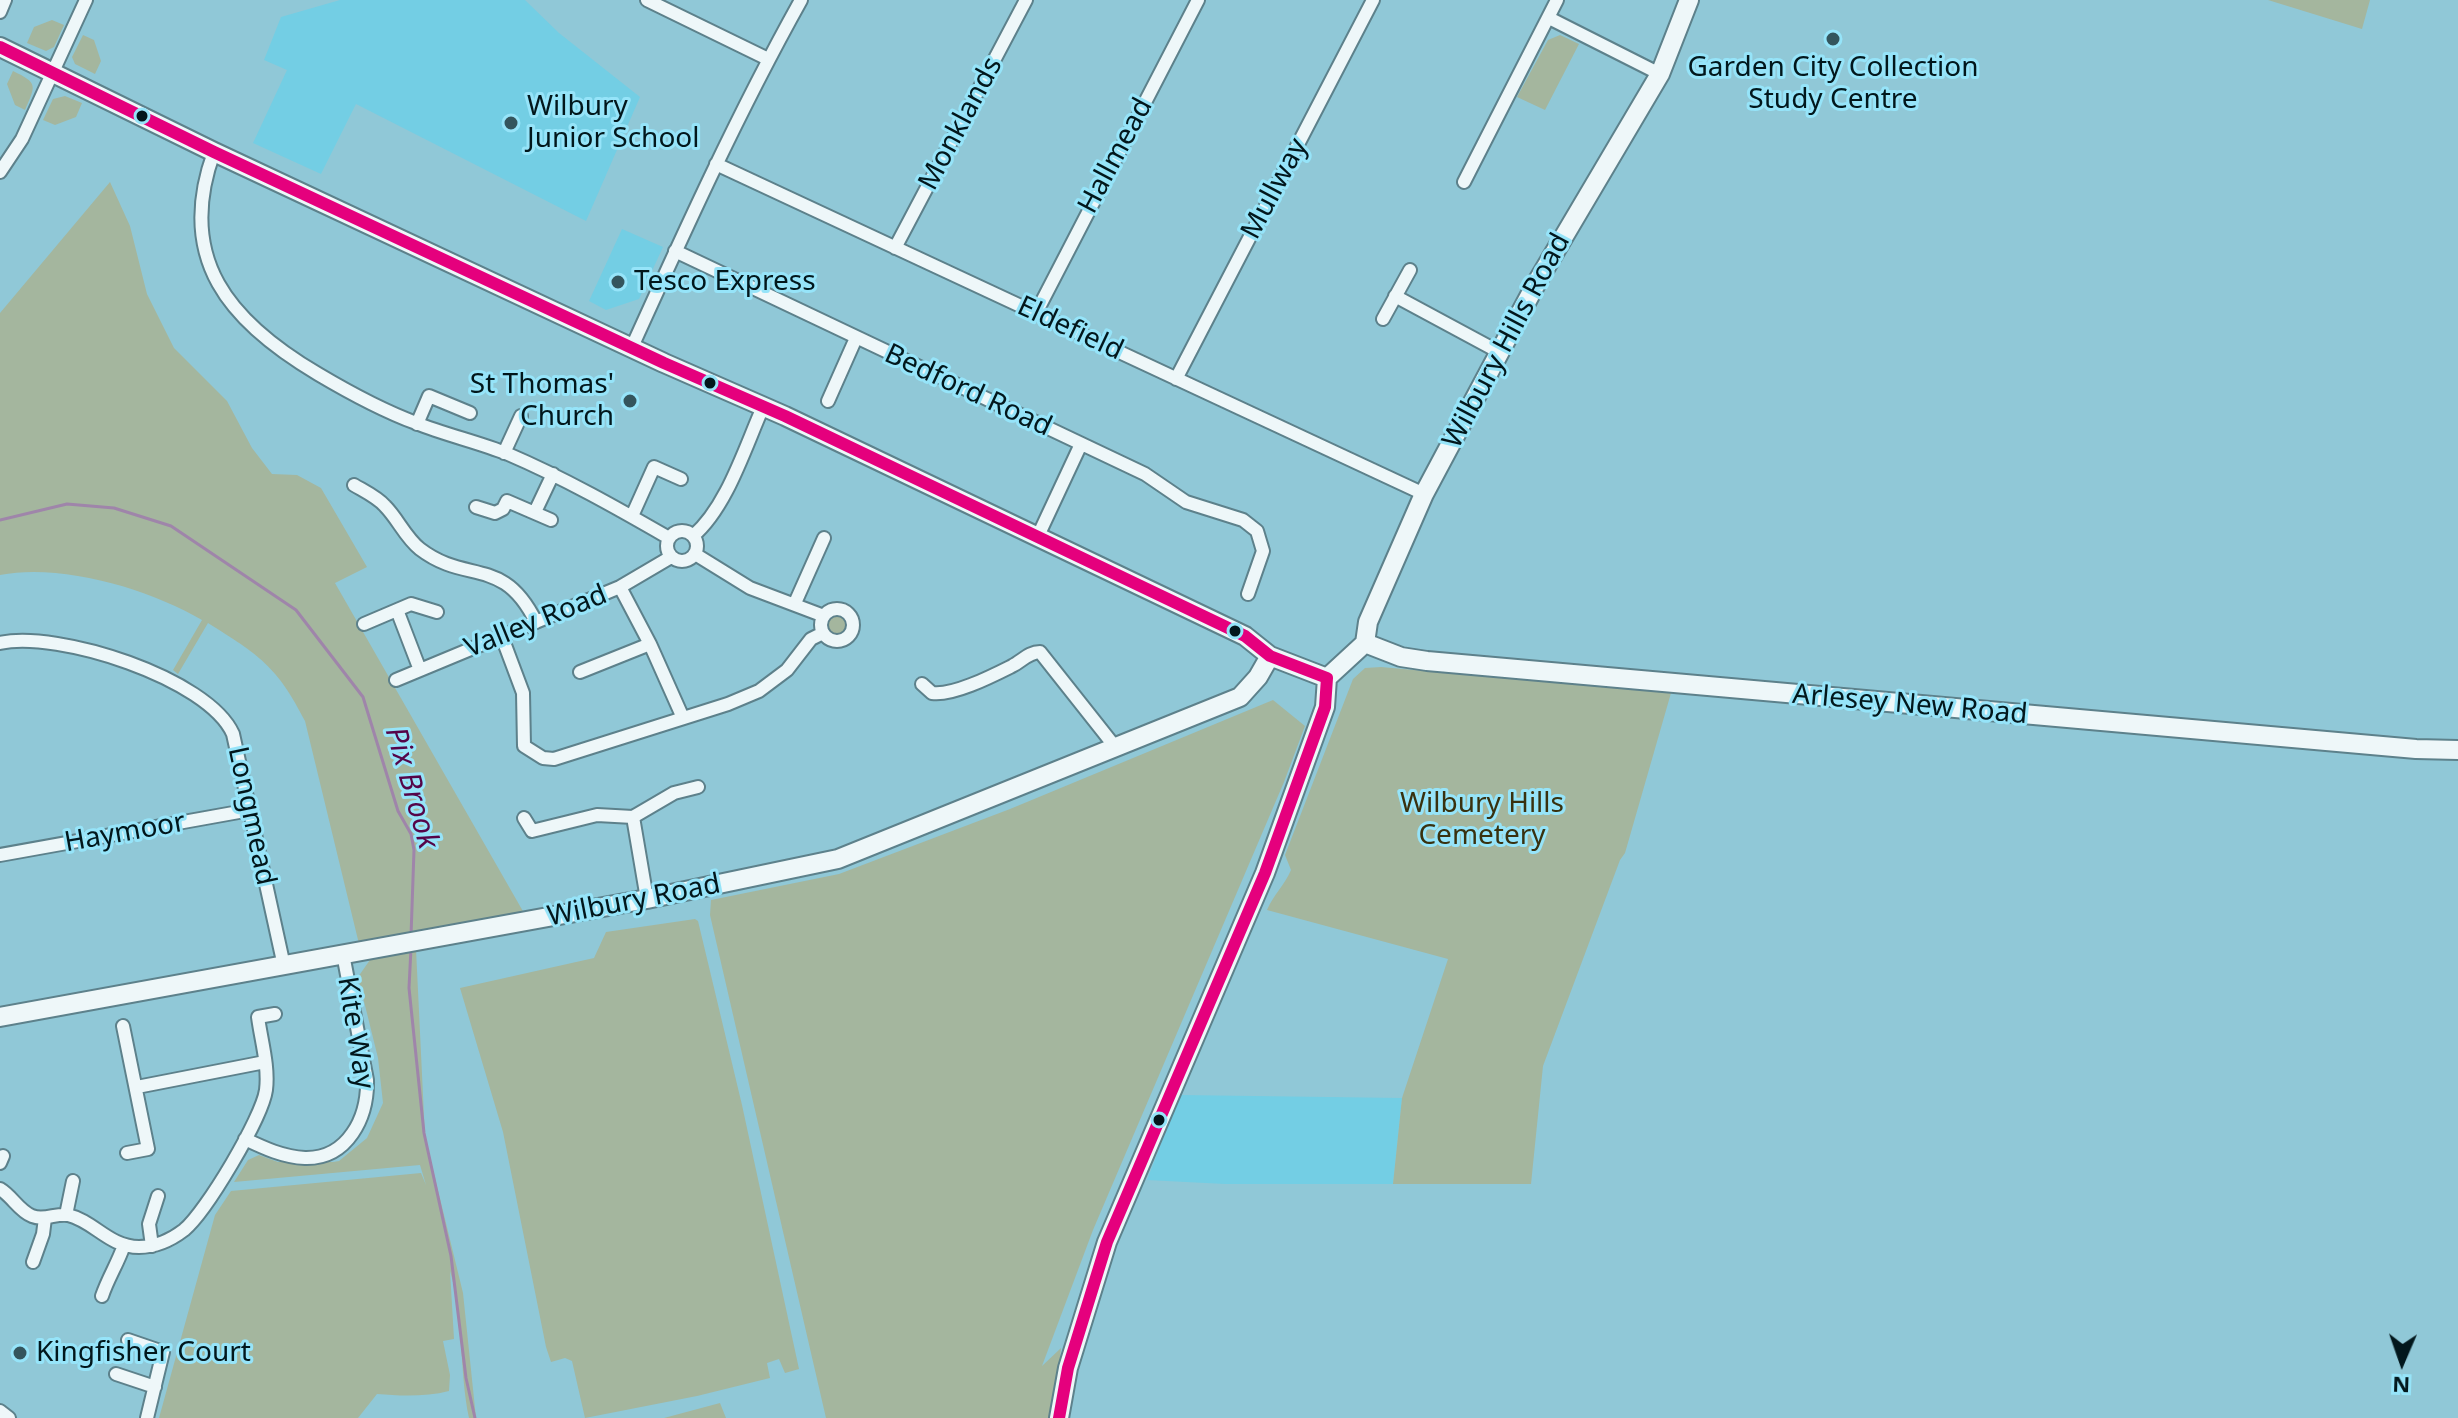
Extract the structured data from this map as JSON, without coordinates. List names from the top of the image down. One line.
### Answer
{"streets":{"street":["Monklands","Hallmead","Mullway","Eldefield","Wilbury Hills Road","Bedford Road","Valley Road","Arlesey New Road","Longmead","Haymoor","Wilbury Road","Kite Way"]},"crossings":[["Monklands","Eldefield"],["Hallmead","Eldefield"],["Mullway","Eldefield"],["Eldefield","Wilbury Hills Road"],["Wilbury Hills Road","Arlesey New Road"],["Longmead","Haymoor"],["Longmead","Wilbury Road"],["Wilbury Road","Kite Way"]],"water":["Pix Brook"],"parks":["Wilbury Hills Cemetery"],"places":["Garden City Collection Study Centre","Wilbury Junior School","Tesco Express","St Thomas' Church","Kingfisher Court"],"north":"bottom"}
